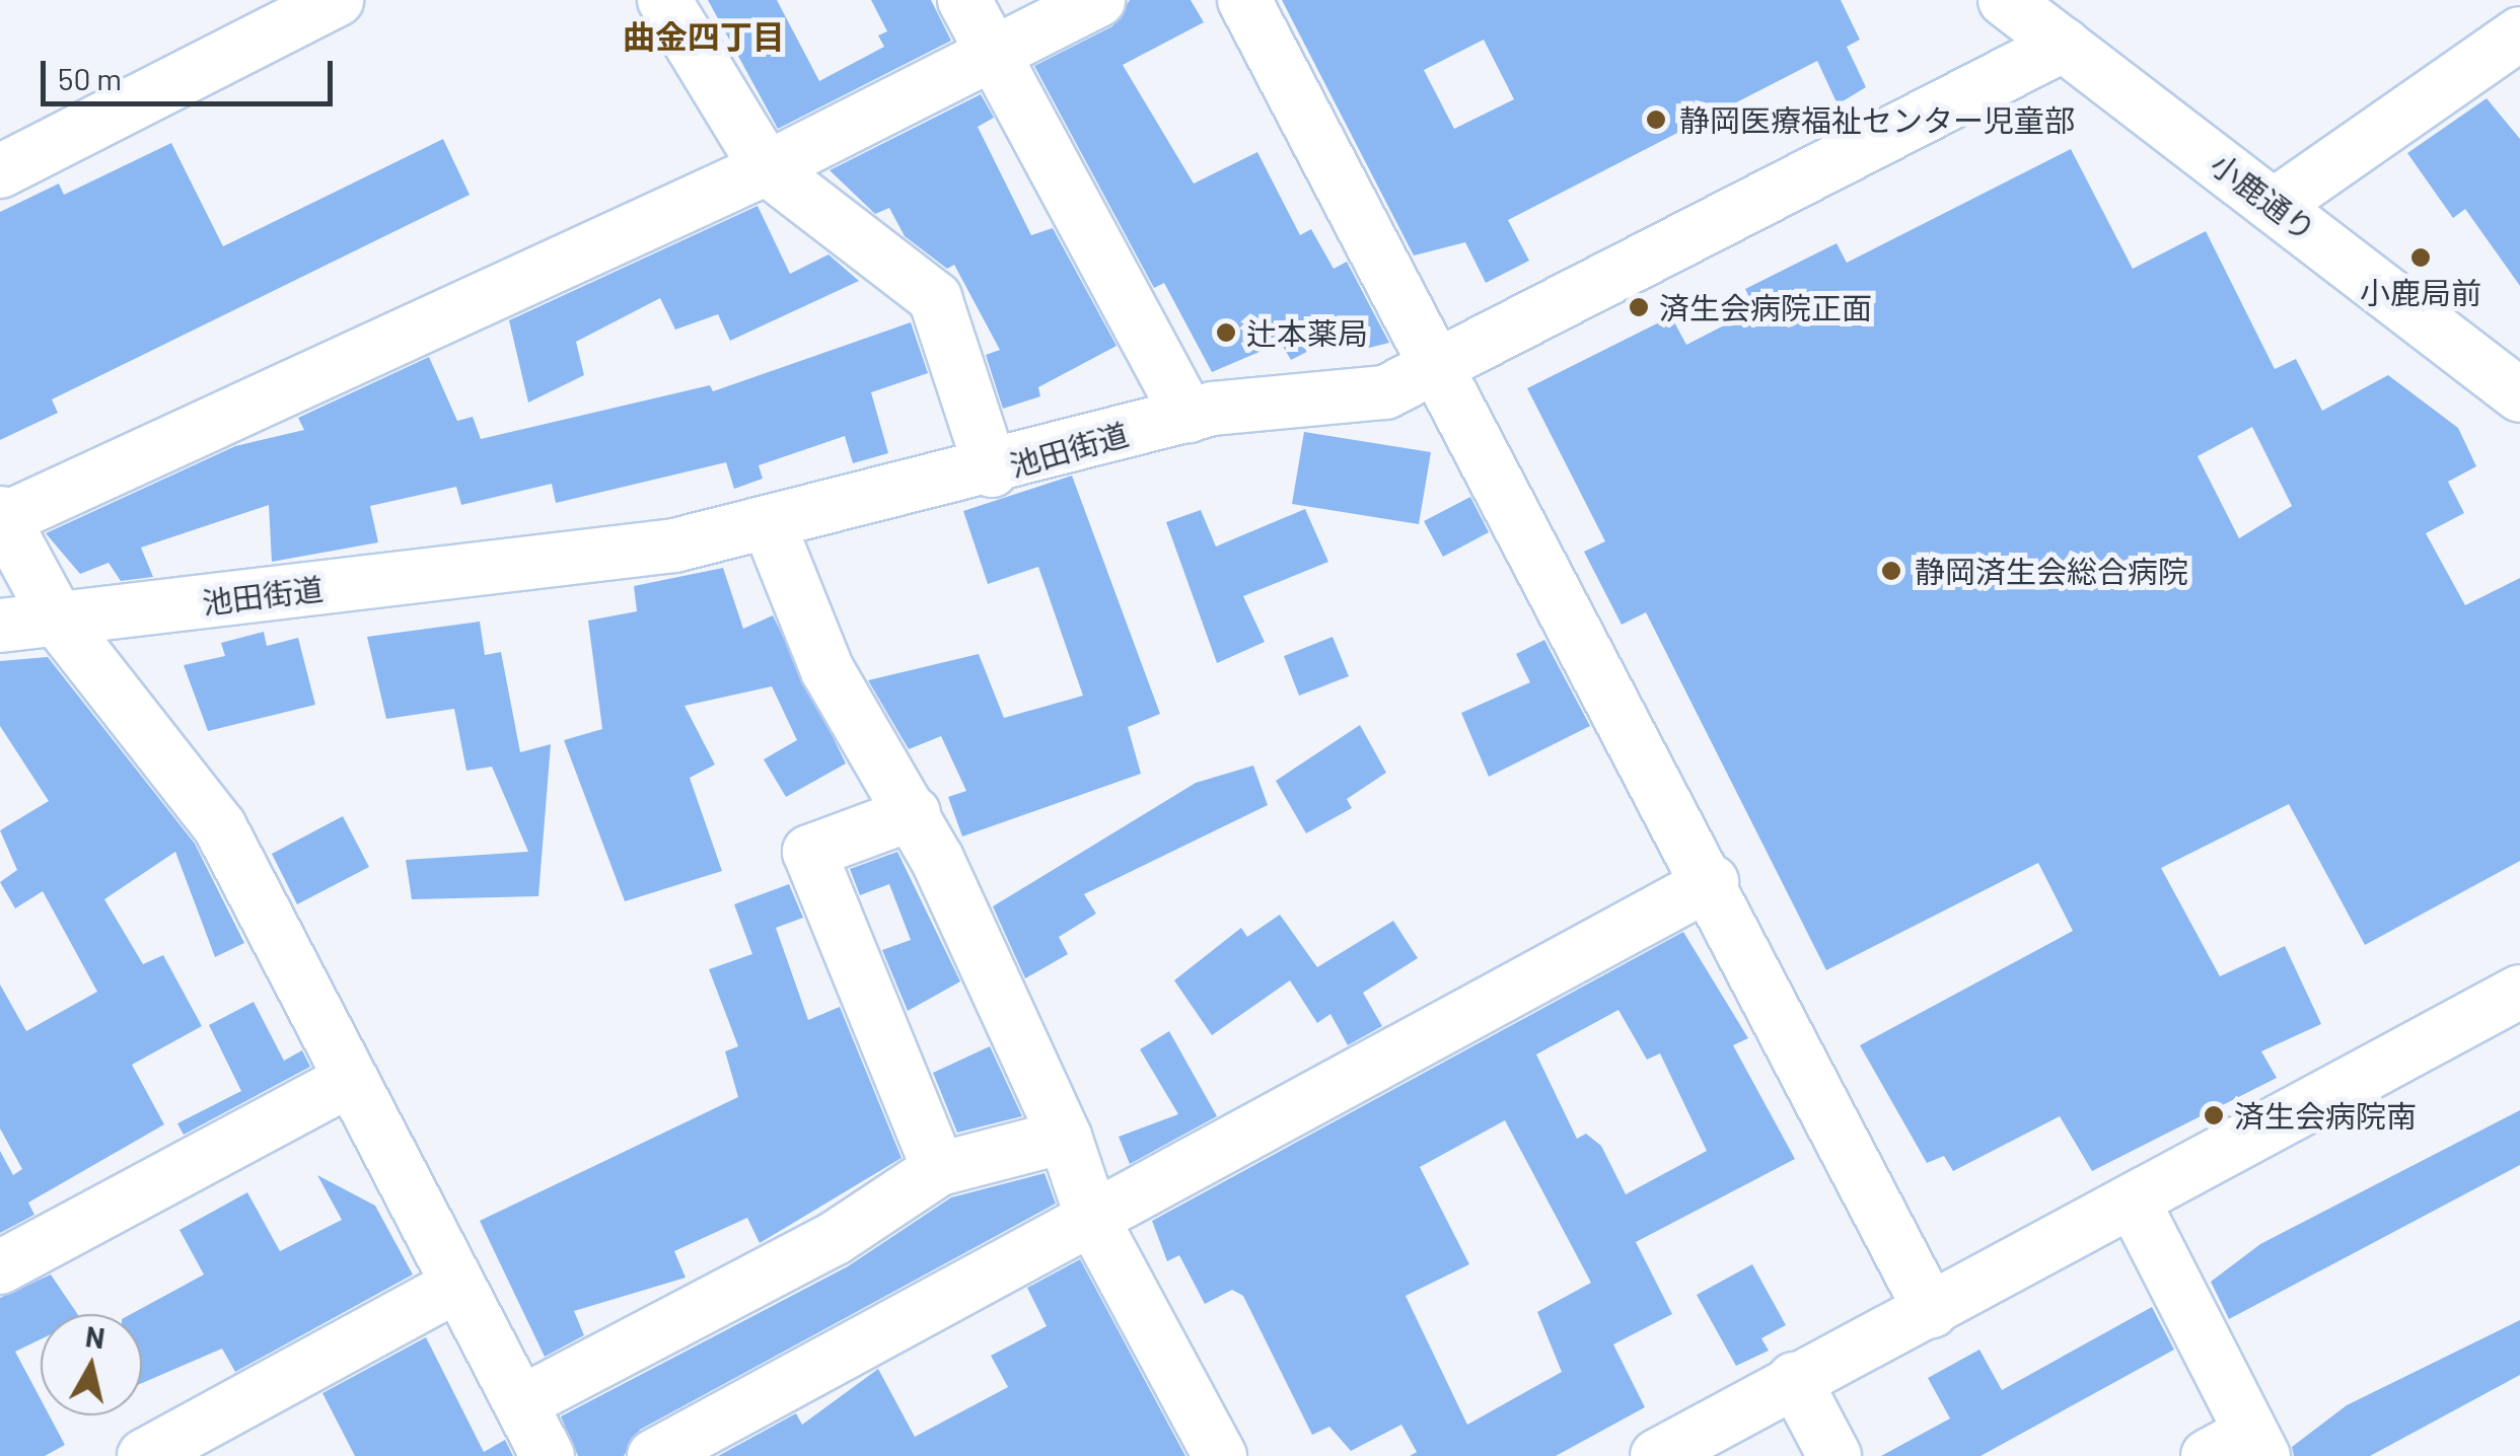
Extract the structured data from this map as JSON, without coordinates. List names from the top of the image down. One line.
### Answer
{"streets":{"street":["小鹿通り","池田街道"]},"crossings":[["小鹿通り","池田街道"]],"districts":["曲金四丁目"],"places":["静岡医療福祉センター児童部","小鹿局前","済生会病院正面","辻本薬局","静岡済生会総合病院","済生会病院南"],"scale_bar":"50 m","north":"top"}
